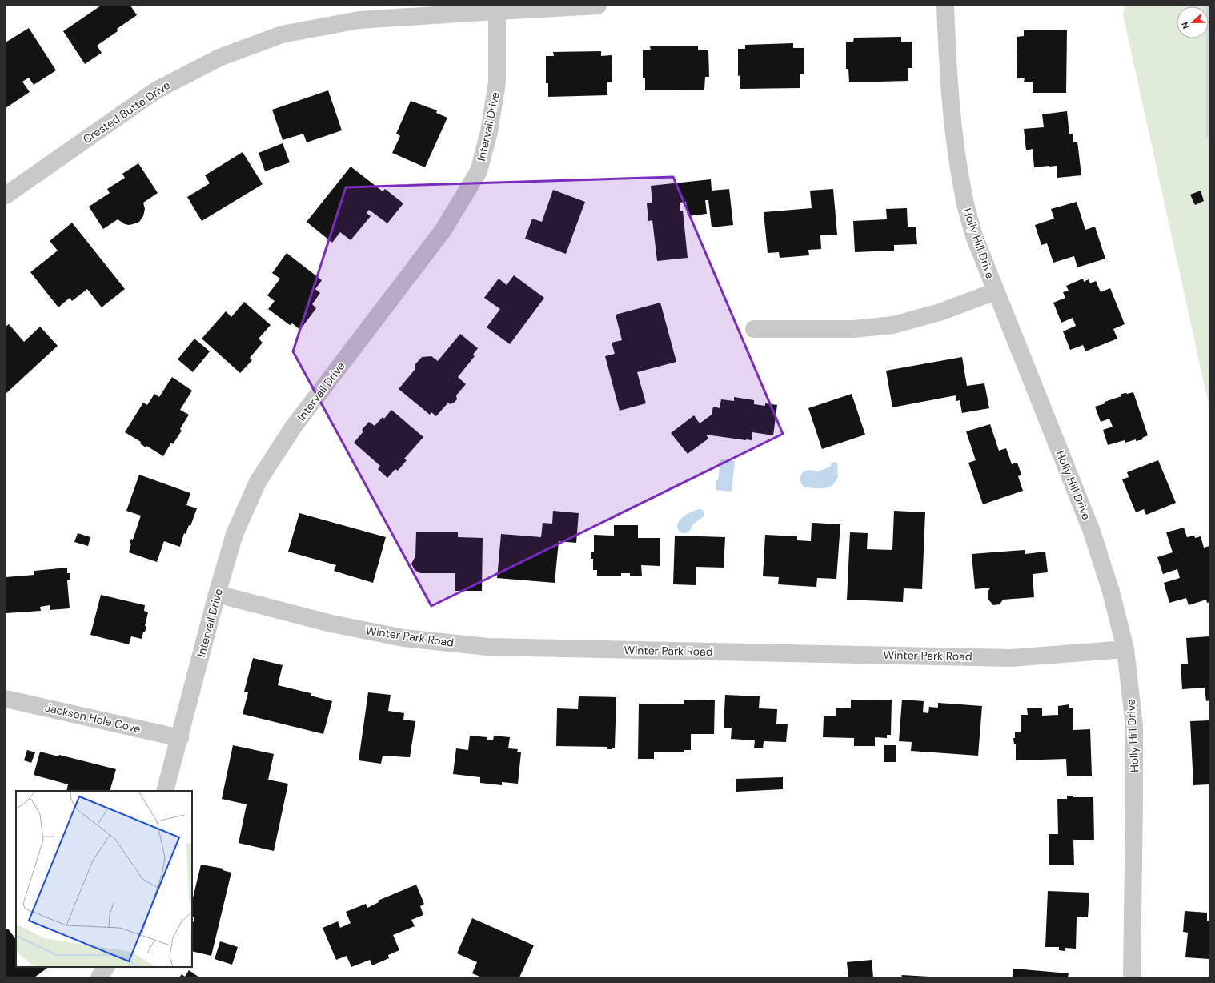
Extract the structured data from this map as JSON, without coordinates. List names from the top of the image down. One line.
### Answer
{"streets":{"street":["Crested Butte Drive","Intervail Drive","Holly Hill Drive","Winter Park Road","Jackson Hole Cove"]},"crossings":[["Crested Butte Drive","Intervail Drive"],["Intervail Drive","Winter Park Road"],["Intervail Drive","Jackson Hole Cove"],["Holly Hill Drive","Winter Park Road"]],"north":"left"}
